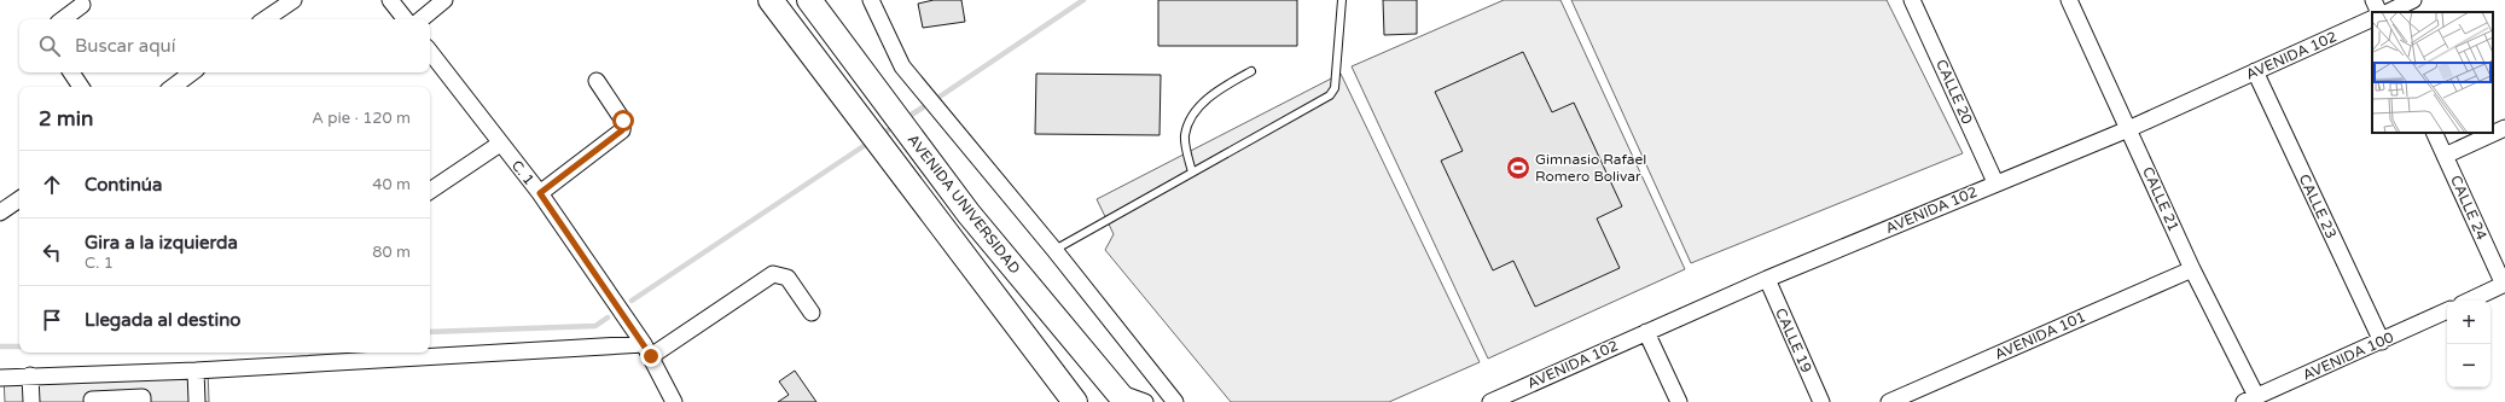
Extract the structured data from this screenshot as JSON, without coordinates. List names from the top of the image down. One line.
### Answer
{"streets":{"main road":["AVENIDA UNIVERSIDAD"],"street":["AVENIDA 102","CALLE 20","C. 1","CALLE 21","CALLE 23","CALLE 24","AVENIDA 101","CALLE 19","AVENIDA 100"]},"crossings":[["AVENIDA 102","CALLE 20"],["AVENIDA 102","CALLE 21"],["AVENIDA 102","CALLE 23"],["AVENIDA 102","CALLE 19"],["CALLE 21","AVENIDA 101"],["CALLE 21","AVENIDA 100"],["CALLE 23","AVENIDA 100"]],"places":{"sports":["Gimnasio Rafael Romero Bolivar"]},"page":{"search":"Buscar aquí","heading":["2 min","A pie · 120 m"],"list":[["Continúa","40 m"],["Gira a la izquierda","C. 1","80 m"],"Llegada al destino"],"map_buttons":["+","−"]}}
